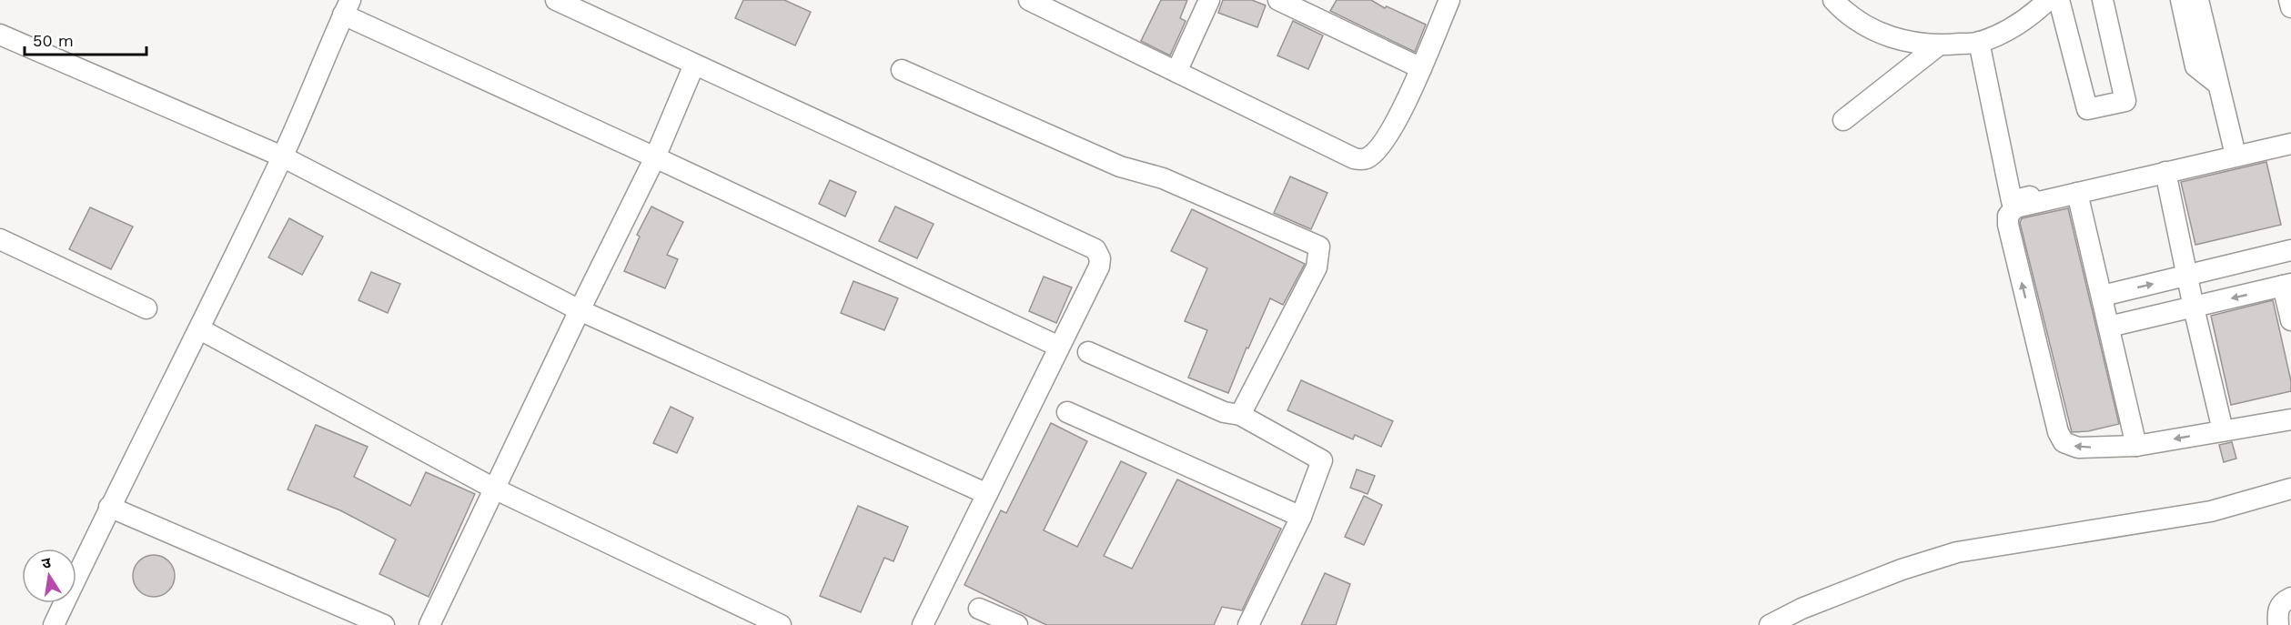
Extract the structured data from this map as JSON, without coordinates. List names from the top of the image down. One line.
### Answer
{"scale_bar":"50 m","north":"top"}
